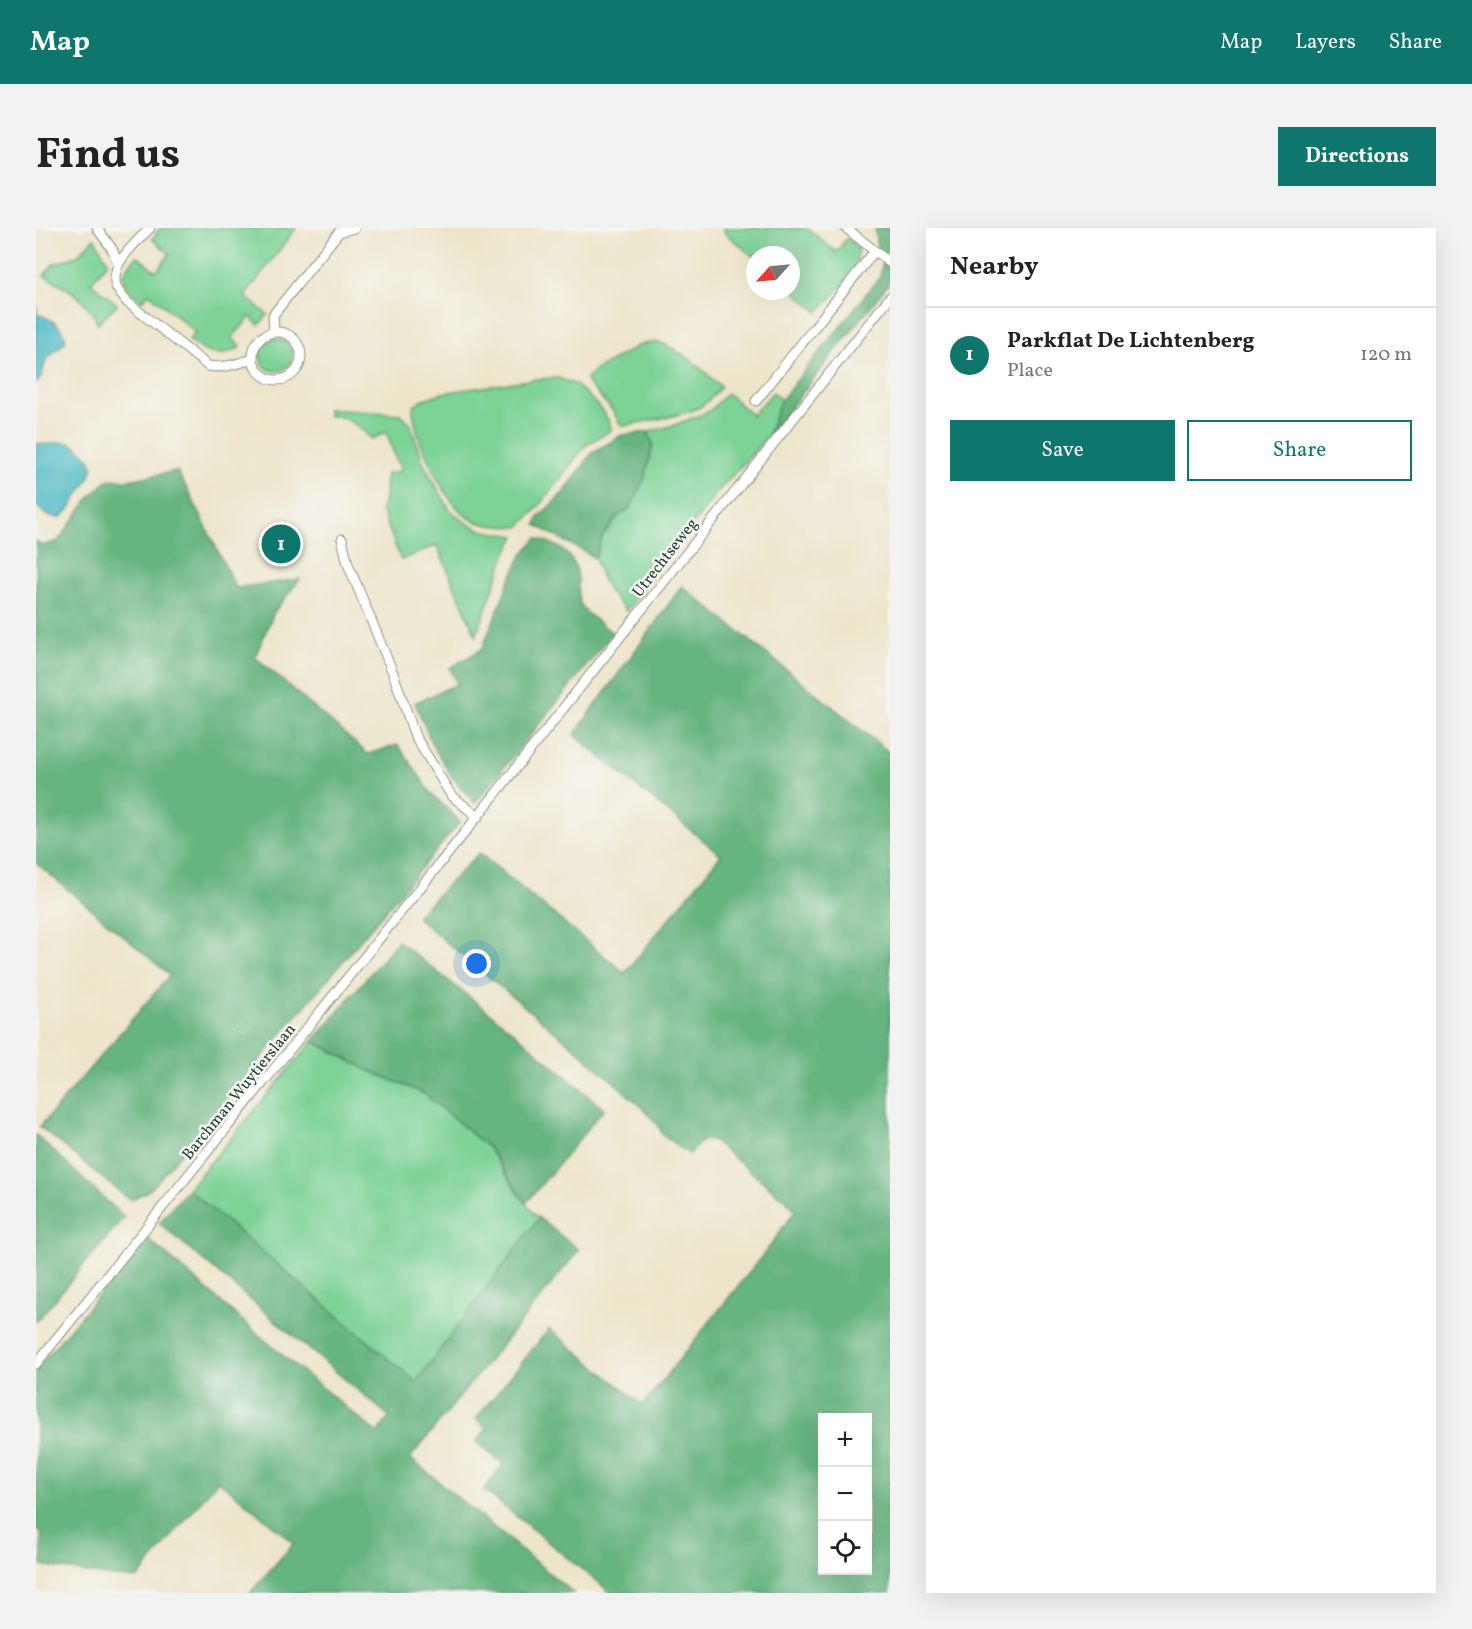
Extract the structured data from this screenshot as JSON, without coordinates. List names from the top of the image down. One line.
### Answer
{"streets":{"lane":["Utrechtseweg","Barchman Wuytierslaan"]},"crossings":[["Utrechtseweg","Barchman Wuytierslaan"]],"north":"bottom left","page":{"header":"Map","nav":["Map","Layers","Share"],"title":"Find us","buttons":["Directions",["Save","Share"]],"heading":"Nearby","list":[{"mark":"1","name":"Parkflat De Lichtenberg","note":"Place","value":"120 m"}],"pins":"1","map_buttons":["+","−"]}}
